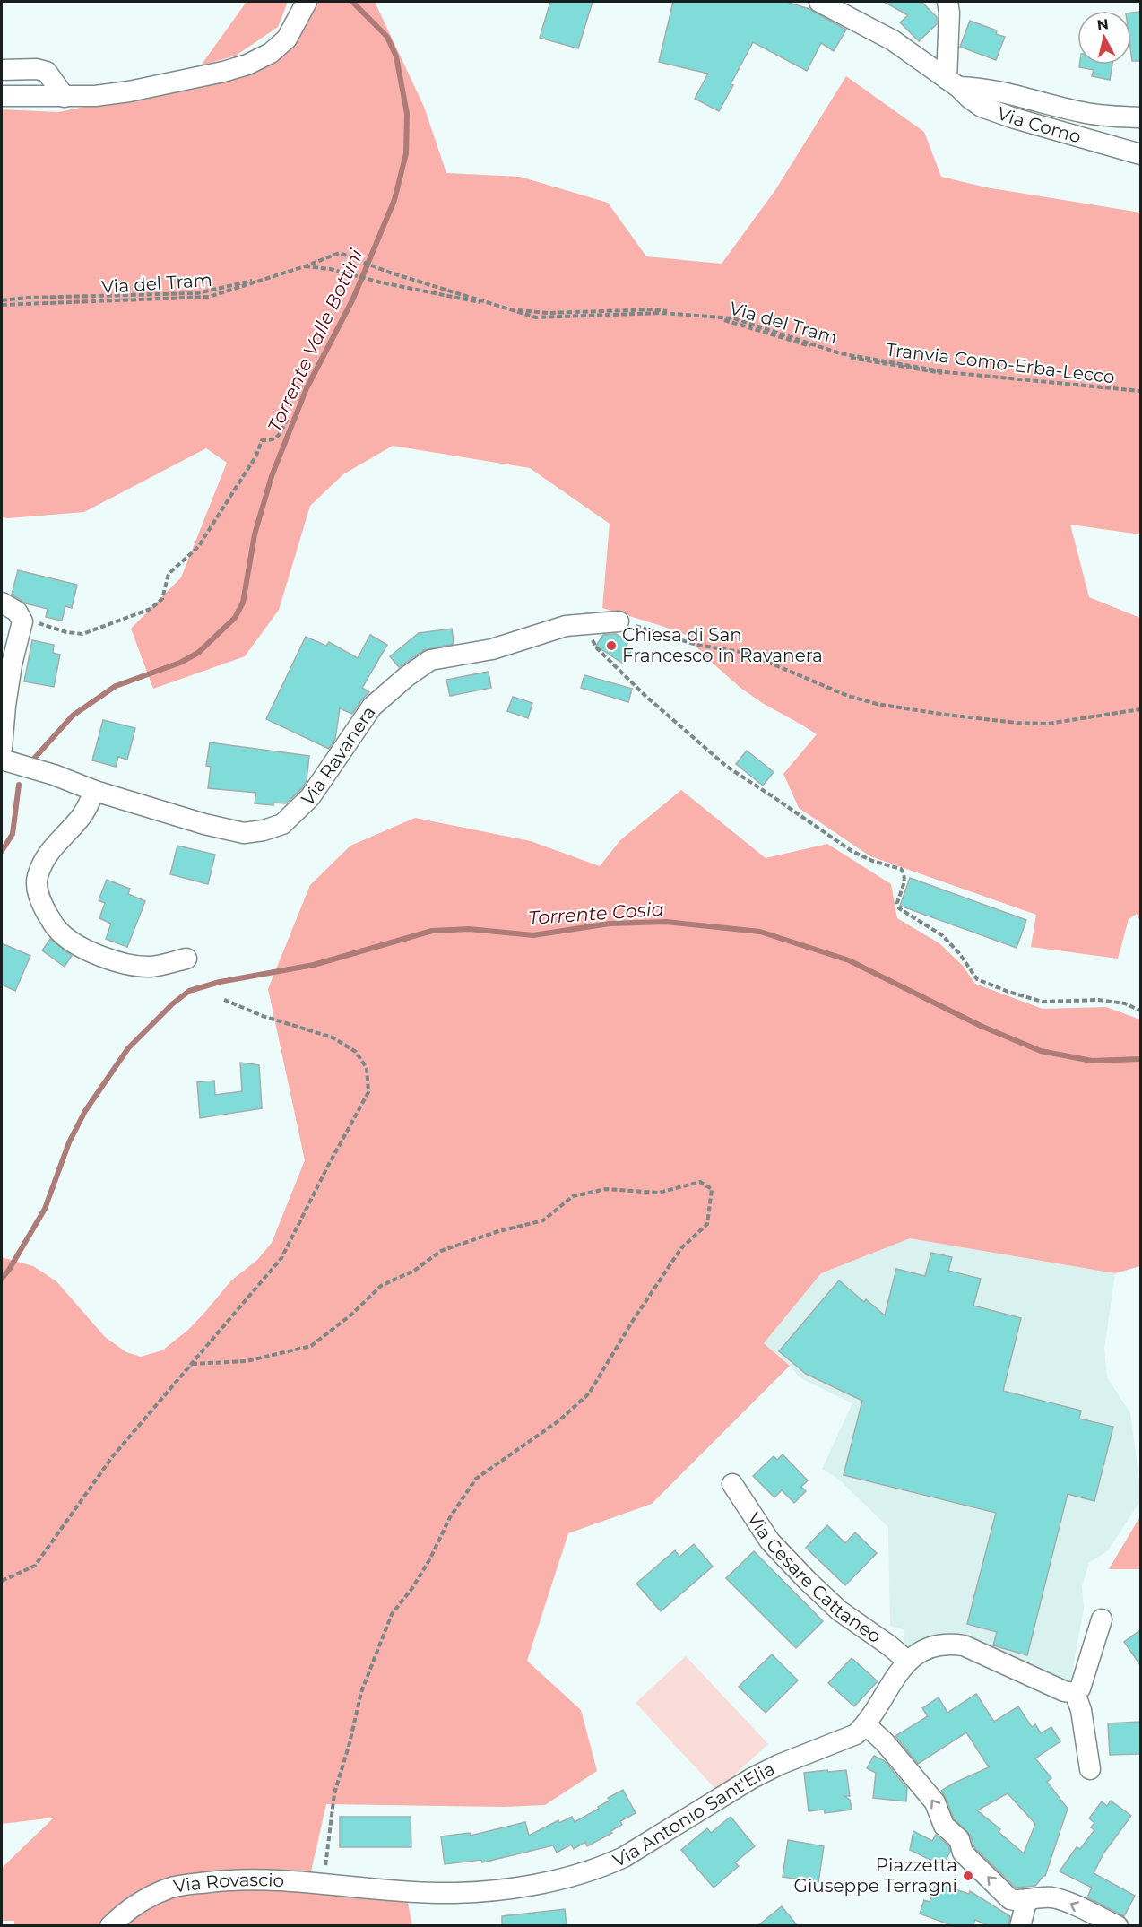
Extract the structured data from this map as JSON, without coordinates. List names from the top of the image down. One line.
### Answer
{"streets":{"street":["Via Como","Via Ravanera","Via Cesare Cattaneo","Via Antonio Sant'Elia","Via Rovascio"],"path":["Via del Tram","Tranvia Como-Erba-Lecco"]},"crossings":[["Via del Tram","Tranvia Como-Erba-Lecco"],["Via Antonio Sant'Elia","Via Rovascio"]],"water":["Torrente Valle Bottini","Torrente Cosia"],"places":["Chiesa di San Francesco in Ravanera","Piazzetta Giuseppe Terragni"],"north":"top"}
